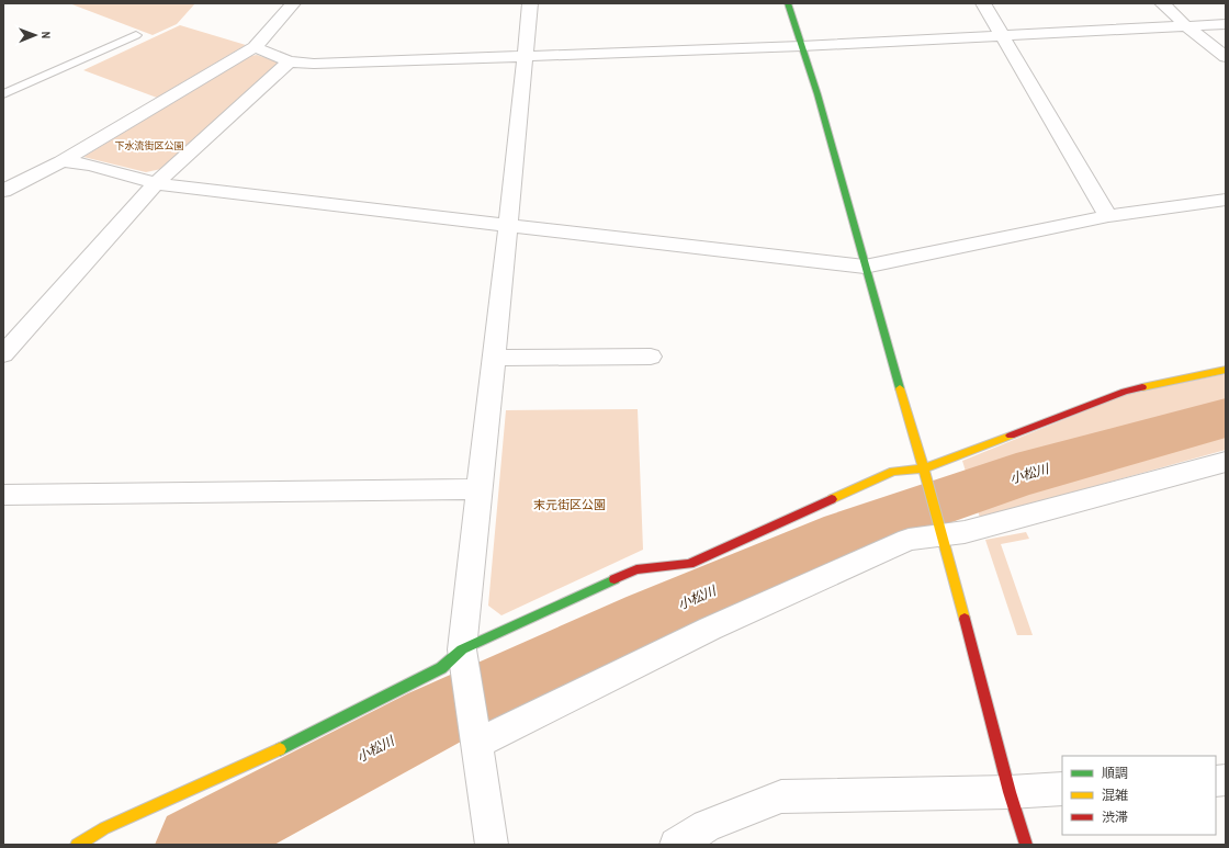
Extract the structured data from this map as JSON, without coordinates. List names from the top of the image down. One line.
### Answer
{"water":["小松川"],"parks":["下水流街区公園","末元街区公園"],"legend":["順調","混雑","渋滞"],"north":"right"}
